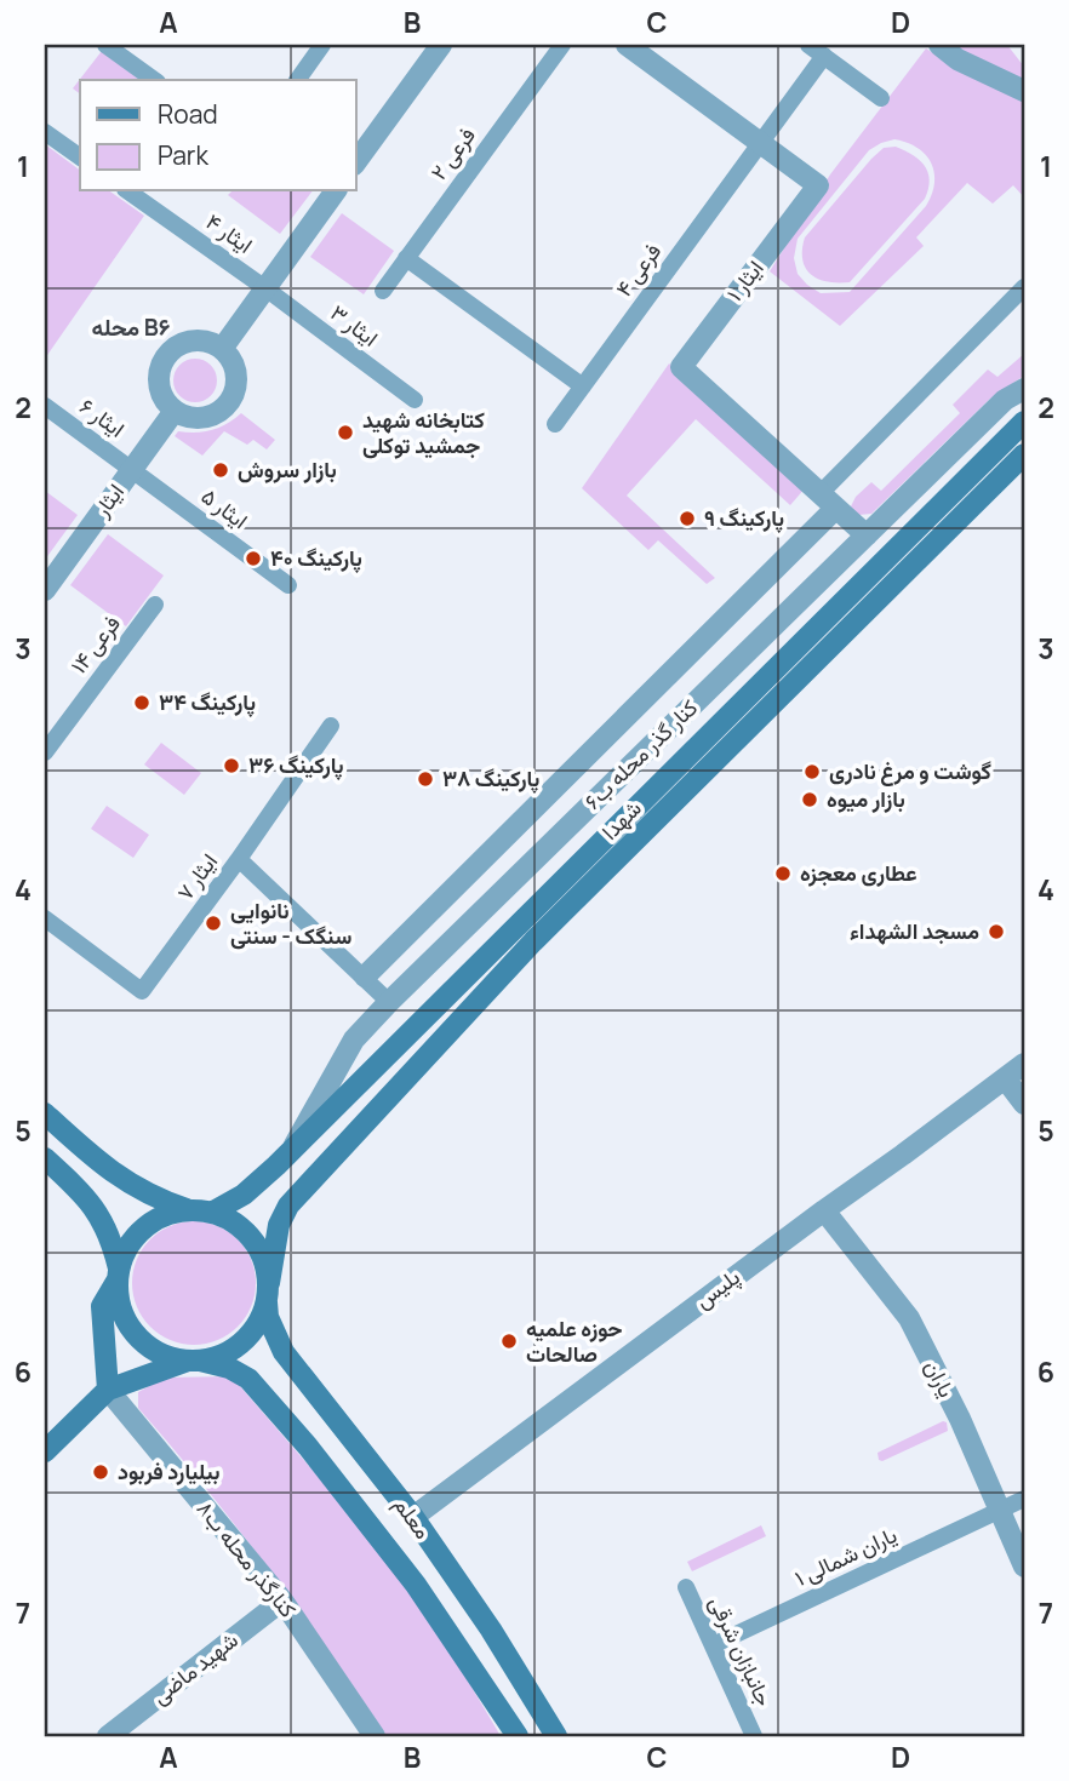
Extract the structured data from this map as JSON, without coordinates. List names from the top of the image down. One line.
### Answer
{"streets":{"main road":["شهدا","معلم"],"street":["فرعی ۲","ایثار ۴","فرعی ۴","ایثار ۱","ایثار ۳","ایثار ۶","ایثار","ایثار ۵","فرعی ۱۴","کنار گذر محله ب۶","ایثار ۷","پلیس","یاران","یاران شمالی ۱","کنارگذر محله ب۸","جانبازان شرقی","شهید ماضی"]},"crossings":[["ایثار ۴","ایثار ۳"],["فرعی ۴","ایثار ۱"],["ایثار ۱","کنار گذر محله ب۶"],["ایثار ۶","ایثار"],["ایثار ۶","ایثار ۵"],["ایثار","ایثار ۵"],["کنار گذر محله ب۶","شهدا"],["کنار گذر محله ب۶","ایثار ۷"],["شهدا","معلم"],["پلیس","یاران"],["پلیس","معلم"],["یاران","یاران شمالی ۱"],["یاران شمالی ۱","جانبازان شرقی"],["کنارگذر محله ب۸","شهید ماضی"]],"districts":["محله B۶"],"places":["کتابخانه شهید جمشید توکلی","بازار سروش","پارکینگ ۹","پارکینگ ۴۰","پارکینگ ۳۴","پارکینگ ۳۶","گوشت و مرغ نادری","پارکینگ ۳۸","بازار میوه","عطاری معجزه","نانوایی سنگک - سنتی","مسجد الشهداء","حوزه علمیه صالحات","بیلیارد فربود"],"legend":["Road","Park"],"grid":{"columns":["A","B","C","D"],"rows":["1","2","3","4","5","6","7"]}}
